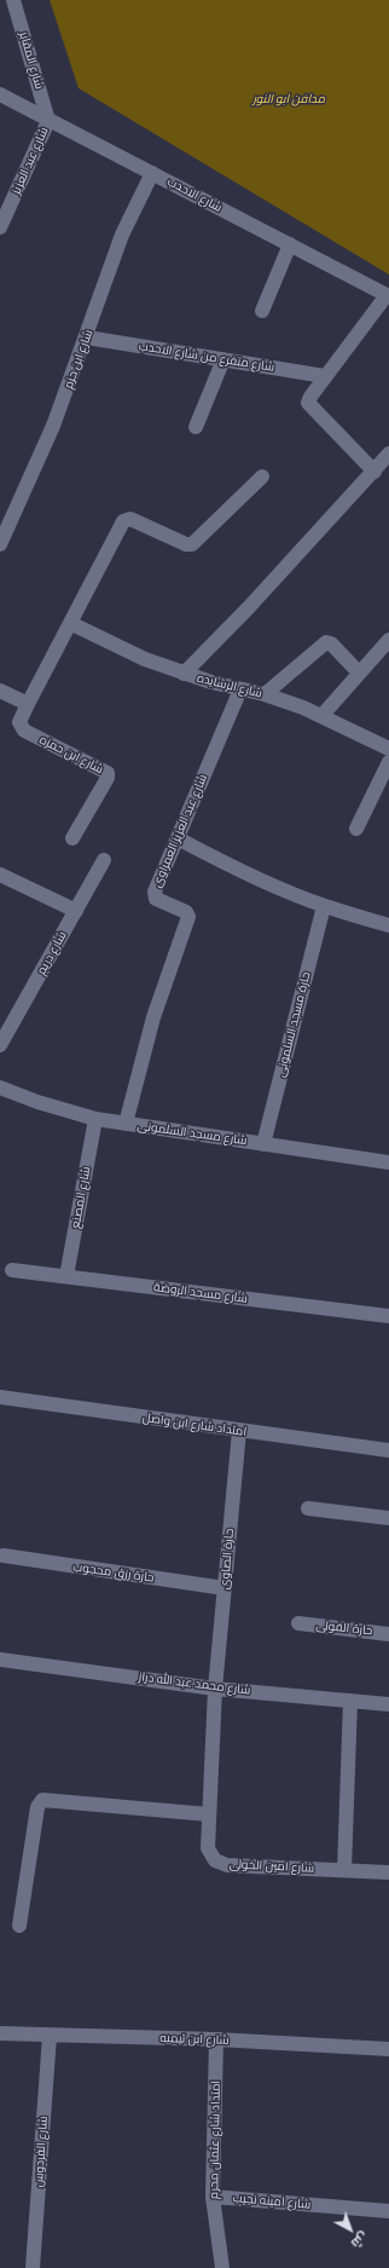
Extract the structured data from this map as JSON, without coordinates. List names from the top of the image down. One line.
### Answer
{"streets":{"street":["شارع المقابر","شارع عبد العزيز","شارع الاحدب","شارع متفرع من شارع الاحدب","شارع ابن حزم","شارع الرشايده","شارع ابن حمزه","شارع عبد العزيز العمراوى","شارع دريم","حارة مسجد السلمونى","شارع مسجد السلمونى","شارع المصنع","شارع مسجد الروضة","امتداد شارع ابن واصل","حارة الصاوى","حارة رزق محجوب","حارة الفولى","شارع محمد عبد الله دراز","شارع امين الخولى","شارع ابن تيميه","امتداد شارع عثمان محرم","شارع الفردوس","شارع امينه نجيب"]},"crossings":[["شارع المقابر","شارع عبد العزيز"],["شارع المقابر","شارع الاحدب"],["شارع عبد العزيز","شارع الاحدب"],["شارع الاحدب","شارع ابن حزم"],["شارع متفرع من شارع الاحدب","شارع ابن حزم"],["شارع الرشايده","شارع عبد العزيز العمراوى"],["شارع عبد العزيز العمراوى","شارع مسجد السلمونى"],["حارة مسجد السلمونى","شارع مسجد السلمونى"],["شارع مسجد السلمونى","شارع المصنع"],["شارع المصنع","شارع مسجد الروضة"],["امتداد شارع ابن واصل","حارة الصاوى"],["حارة الصاوى","حارة رزق محجوب"],["حارة الصاوى","شارع محمد عبد الله دراز"],["حارة الصاوى","شارع امين الخولى"],["شارع محمد عبد الله دراز","شارع امين الخولى"],["شارع ابن تيميه","امتداد شارع عثمان محرم"],["شارع ابن تيميه","شارع الفردوس"],["امتداد شارع عثمان محرم","شارع امينه نجيب"]],"parks":["مدافن ابو النور"],"north":"bottom right"}
